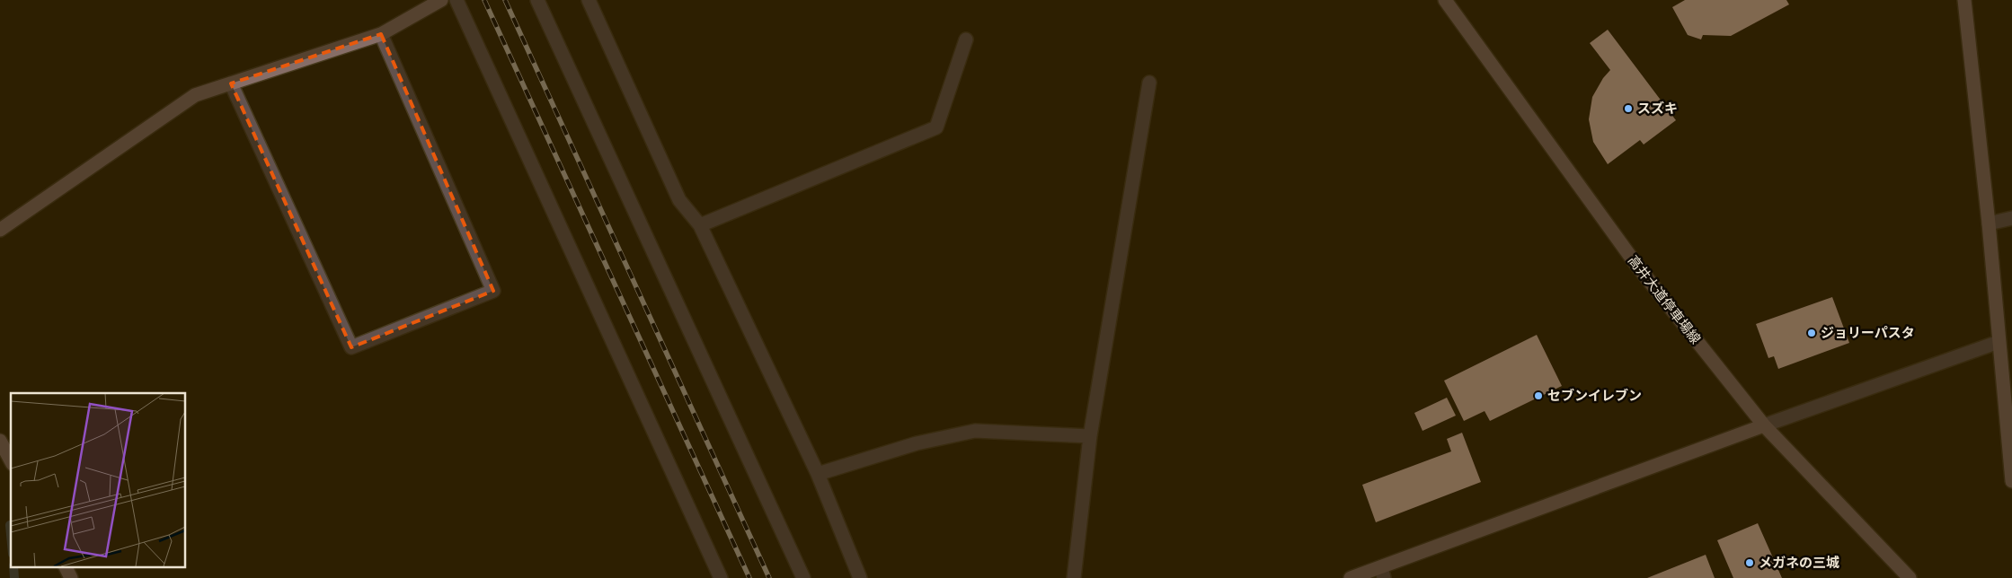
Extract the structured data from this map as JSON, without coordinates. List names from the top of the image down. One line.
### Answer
{"streets":{"street":["高井大道停車場線"]},"places":["スズキ","ジョリーパスタ","セブンイレブン","メガネの三城"]}
